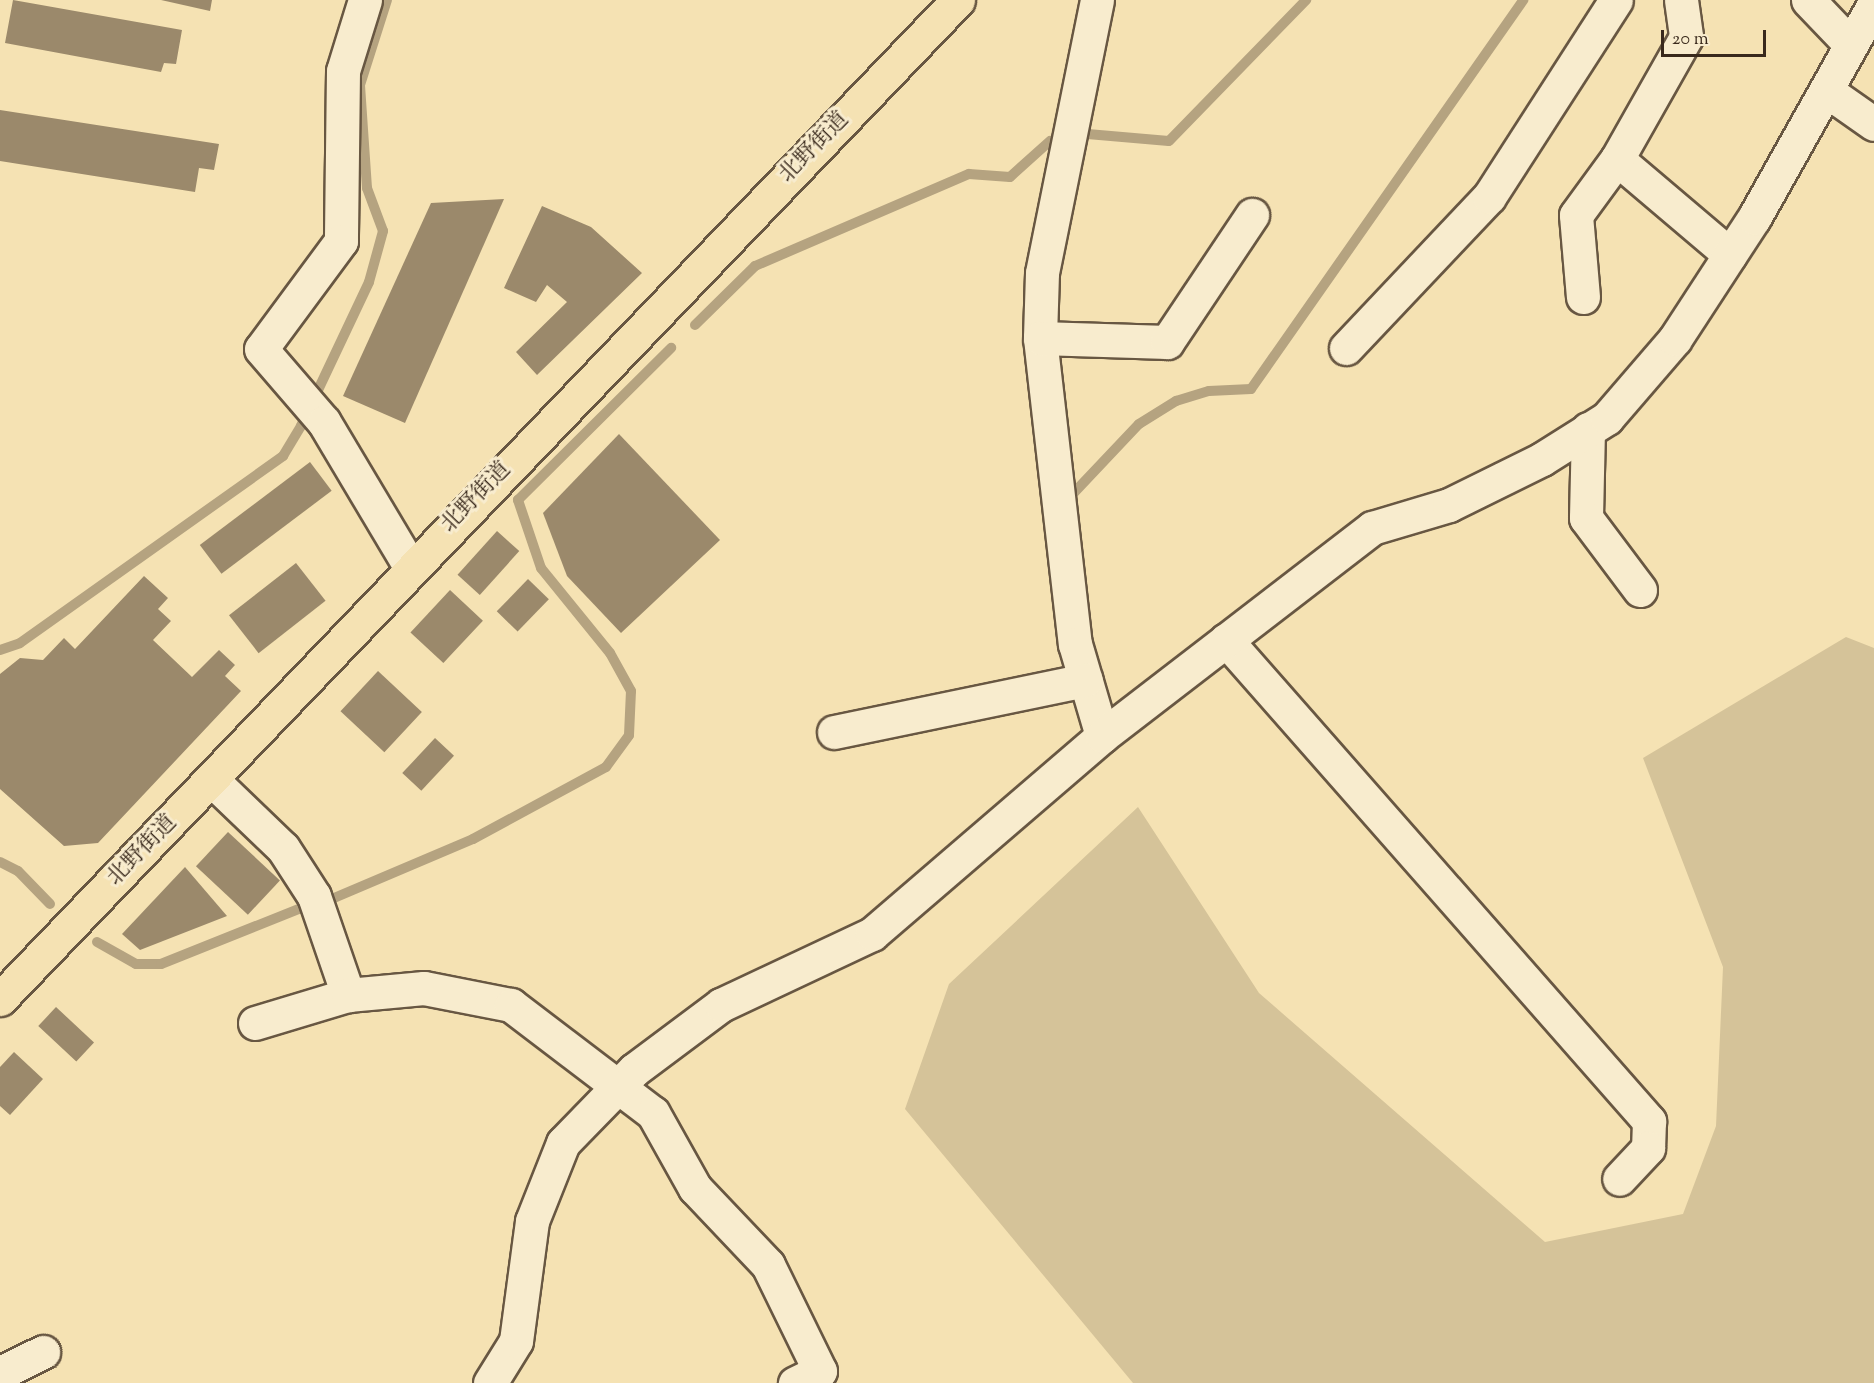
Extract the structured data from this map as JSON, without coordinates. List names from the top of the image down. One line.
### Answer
{"streets":{"main road":["北野街道"]},"scale_bar":"20 m"}
